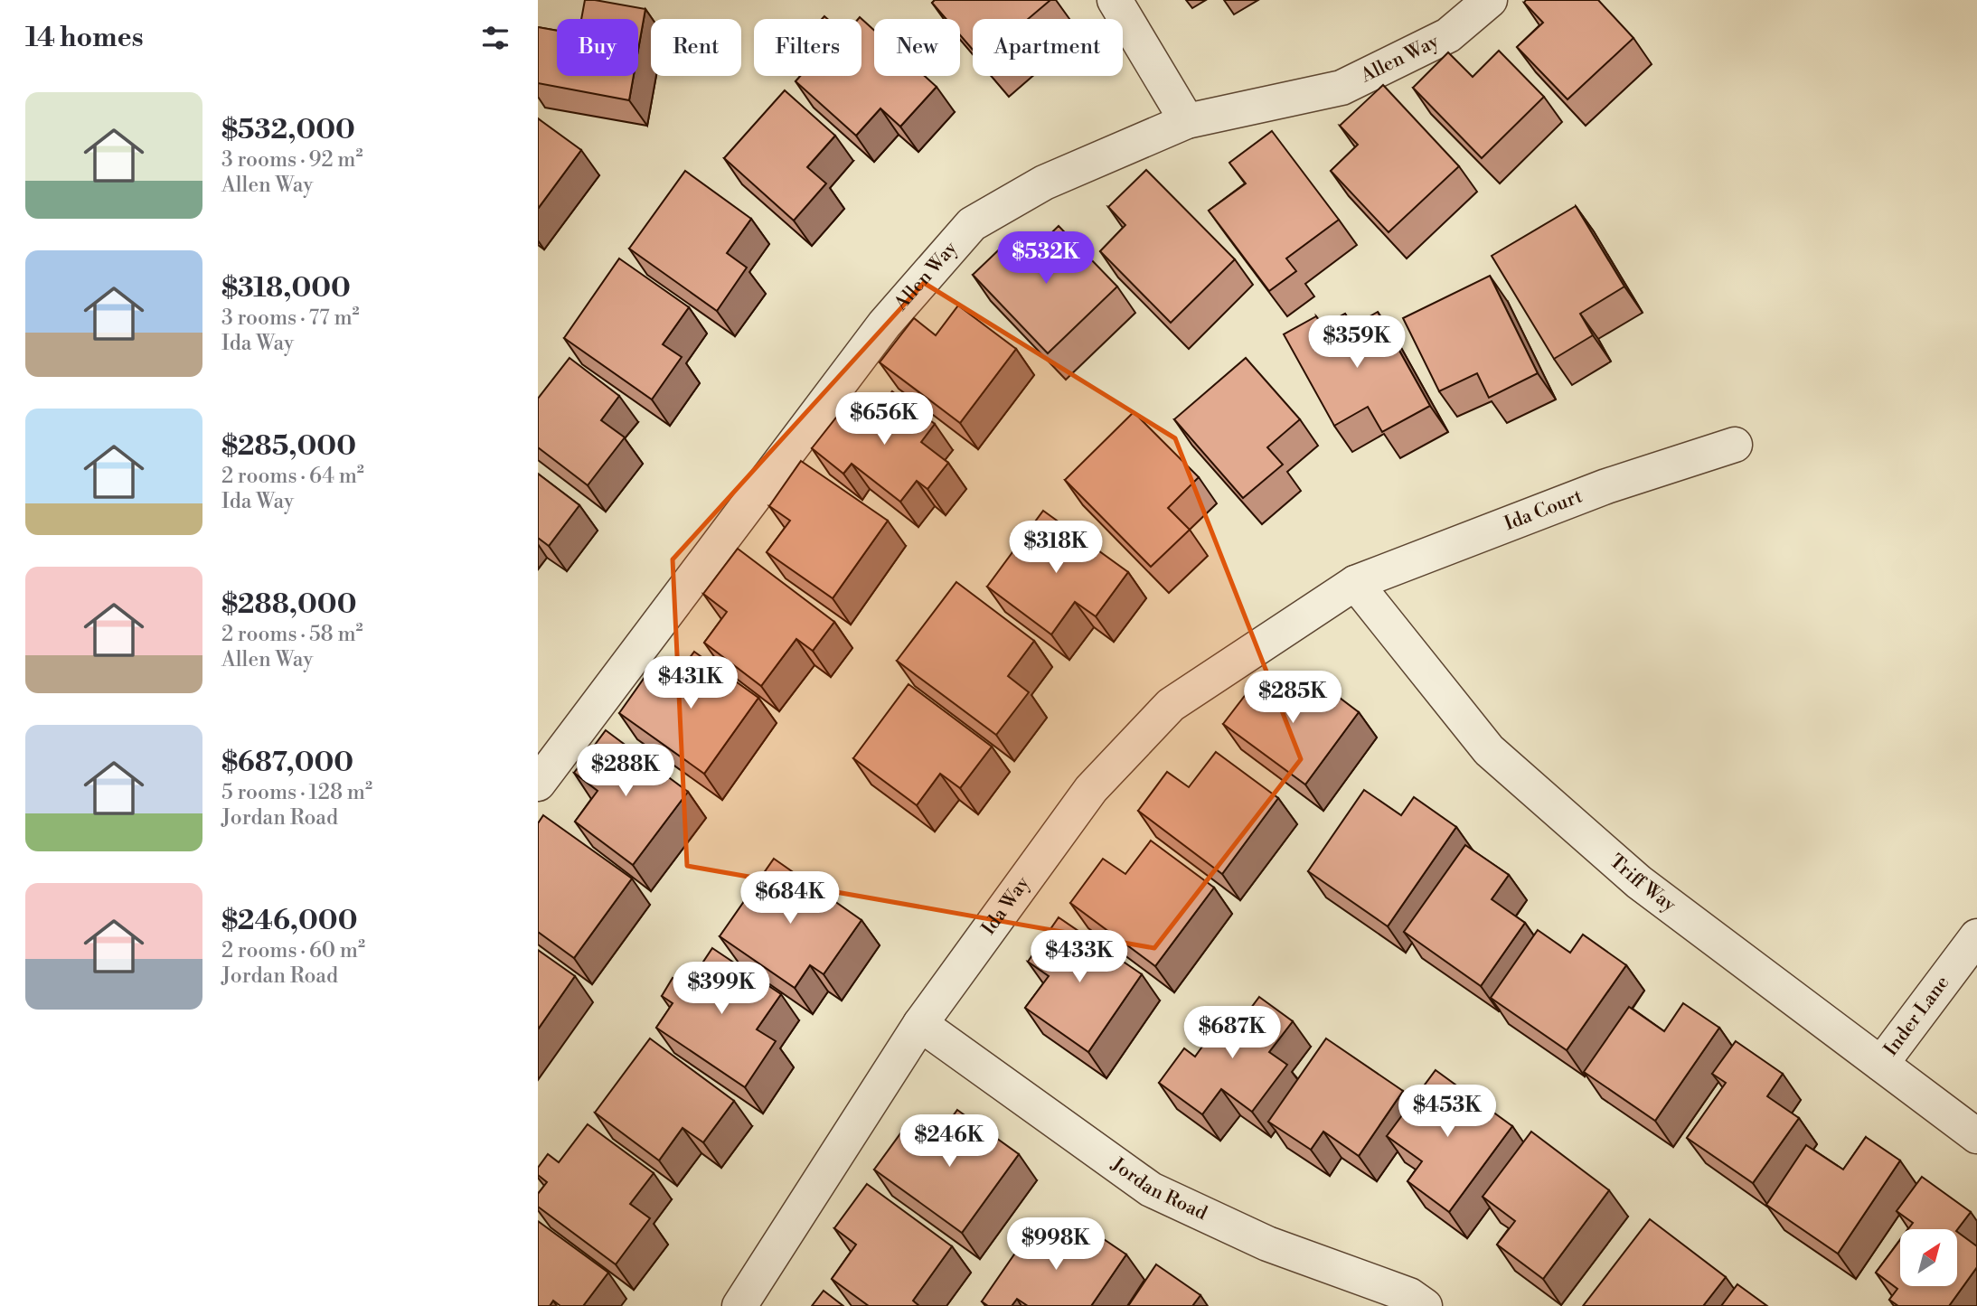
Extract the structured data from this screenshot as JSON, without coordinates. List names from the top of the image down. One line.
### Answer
{"streets":{"street":["Allen Way","Ida Court","Triff Way","Ida Way","Inder Lane","Jordan Road"]},"crossings":[["Ida Court","Triff Way"],["Ida Court","Ida Way"],["Triff Way","Ida Way"],["Triff Way","Inder Lane"],["Ida Way","Jordan Road"]],"north":"top right","page":{"heading":"14 homes","chip":["Buy","Rent","Filters","New","Apartment"],"list":[{"name":"$532,000","note":"3 rooms · 92 m² · Allen Way"},{"name":"$318,000","note":"3 rooms · 77 m² · Ida Way"},{"name":"$285,000","note":"2 rooms · 64 m² · Ida Way"},{"name":"$288,000","note":"2 rooms · 58 m² · Allen Way"},{"name":"$687,000","note":"5 rooms · 128 m² · Jordan Road"},{"name":"$246,000","note":"2 rooms · 60 m² · Jordan Road"}],"price":["$532K","$359K","$656K","$318K","$431K","$285K","$288K","$684K","$433K","$399K","$687K","$453K","$246K","$998K"]}}
